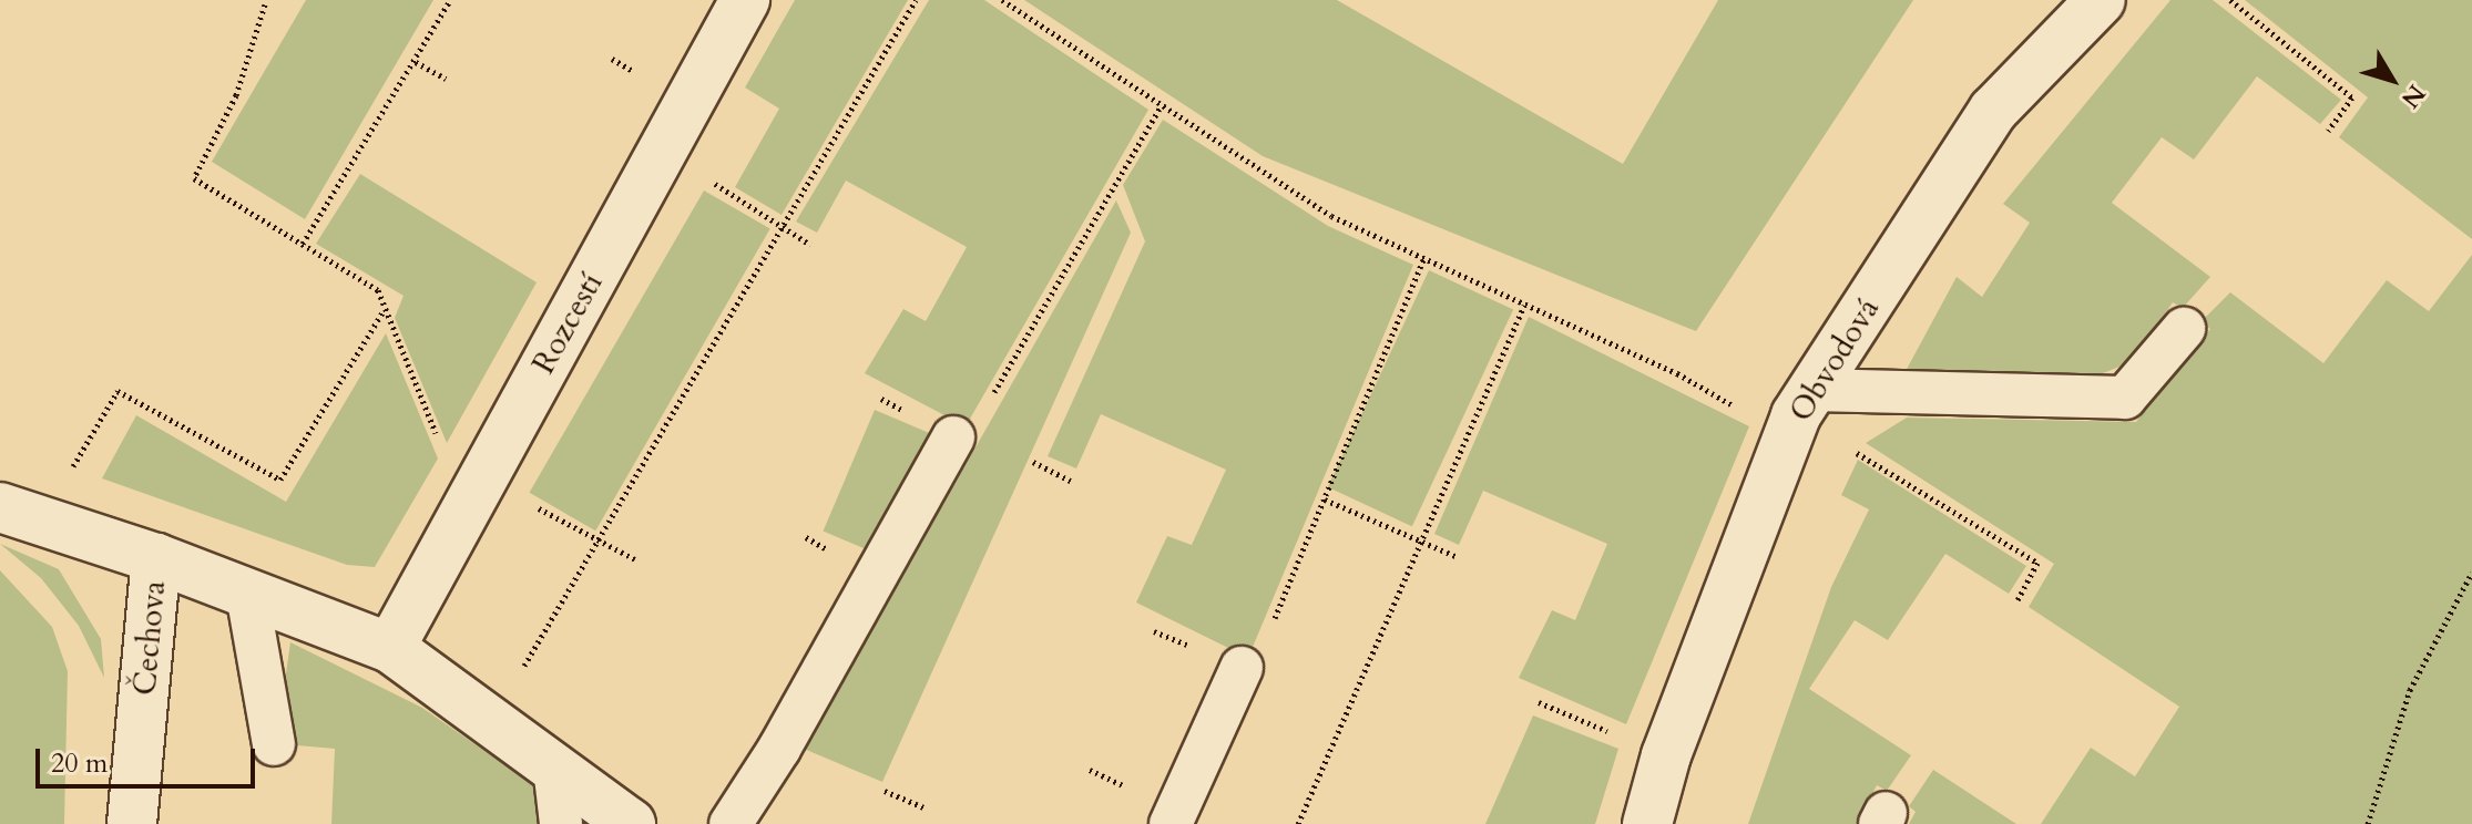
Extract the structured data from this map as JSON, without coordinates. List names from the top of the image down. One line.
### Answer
{"streets":{"street":["Rozcestí","Obvodová","Čechova"]},"scale_bar":"20 m","north":"bottom right"}
